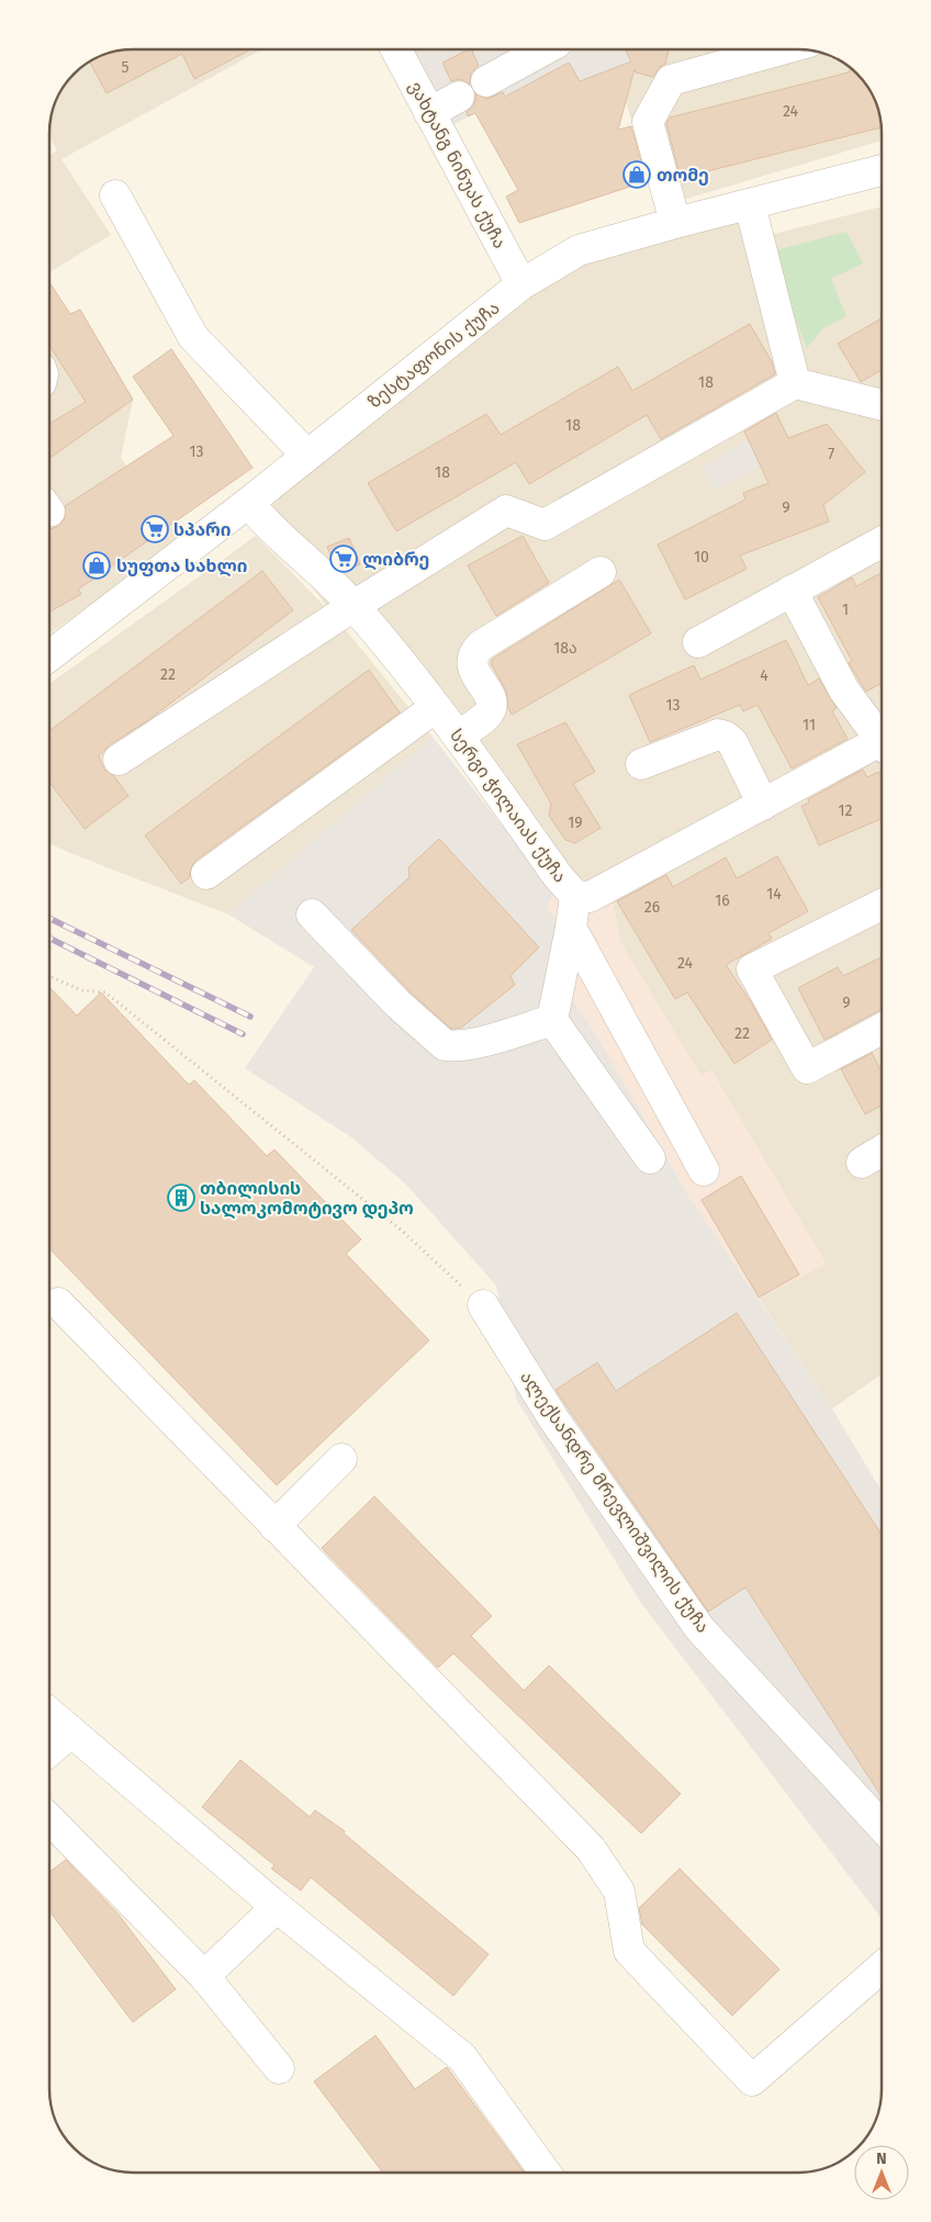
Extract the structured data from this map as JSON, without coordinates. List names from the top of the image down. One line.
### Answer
{"streets":{"street":["ვახტანგ ნინუას ქუჩა","ზესტაფონის ქუჩა","სერგი ჭილაიას ქუჩა","ალექსანდრე მრევლიშვილის ქუჩა"]},"crossings":[["ვახტანგ ნინუას ქუჩა","ზესტაფონის ქუჩა"],["ზესტაფონის ქუჩა","სერგი ჭილაიას ქუჩა"]],"places":{"shop":["თომე","სუფთა სახლი"],"supermarket":["სპარი","ლიბრე"],"building":["თბილისის სალოკომოტივო დეპო"]},"house_numbers":["5","24","18","18","13","7","18","9","10","1","18ა","22","4","13","11","12","19","14","16","26","24","9","22"],"north":"top"}
